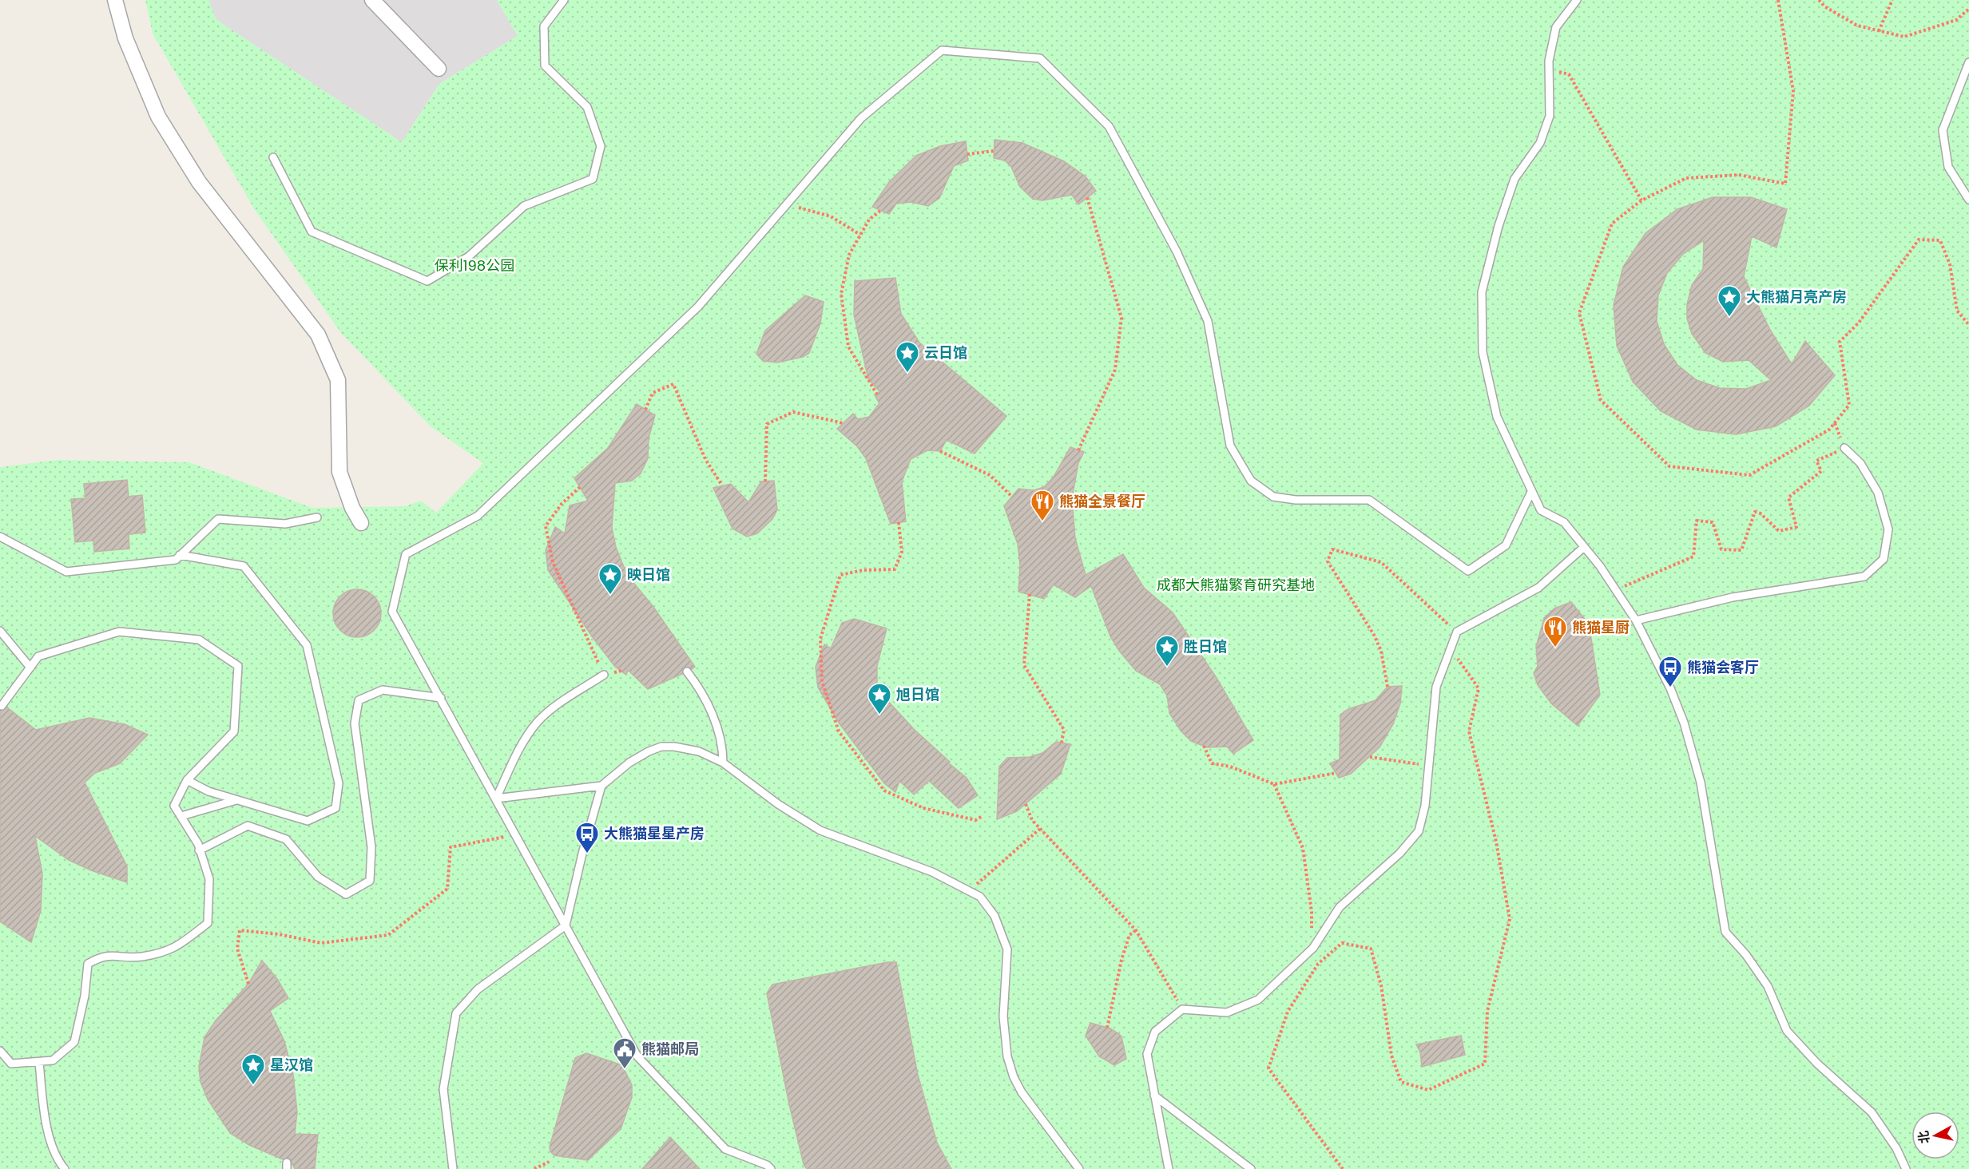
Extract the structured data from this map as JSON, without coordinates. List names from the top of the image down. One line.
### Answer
{"parks":["保利198公园","成都大熊猫繁育研究基地"],"places":{"place":["大熊猫月亮产房","云日馆","映日馆","胜日馆","旭日馆","星汉馆"],"restaurant":["熊猫全景餐厅","熊猫星厨"],"bus stop":["熊猫会客厅","大熊猫星星产房"],"public building":["熊猫邮局"]},"north":"left"}
